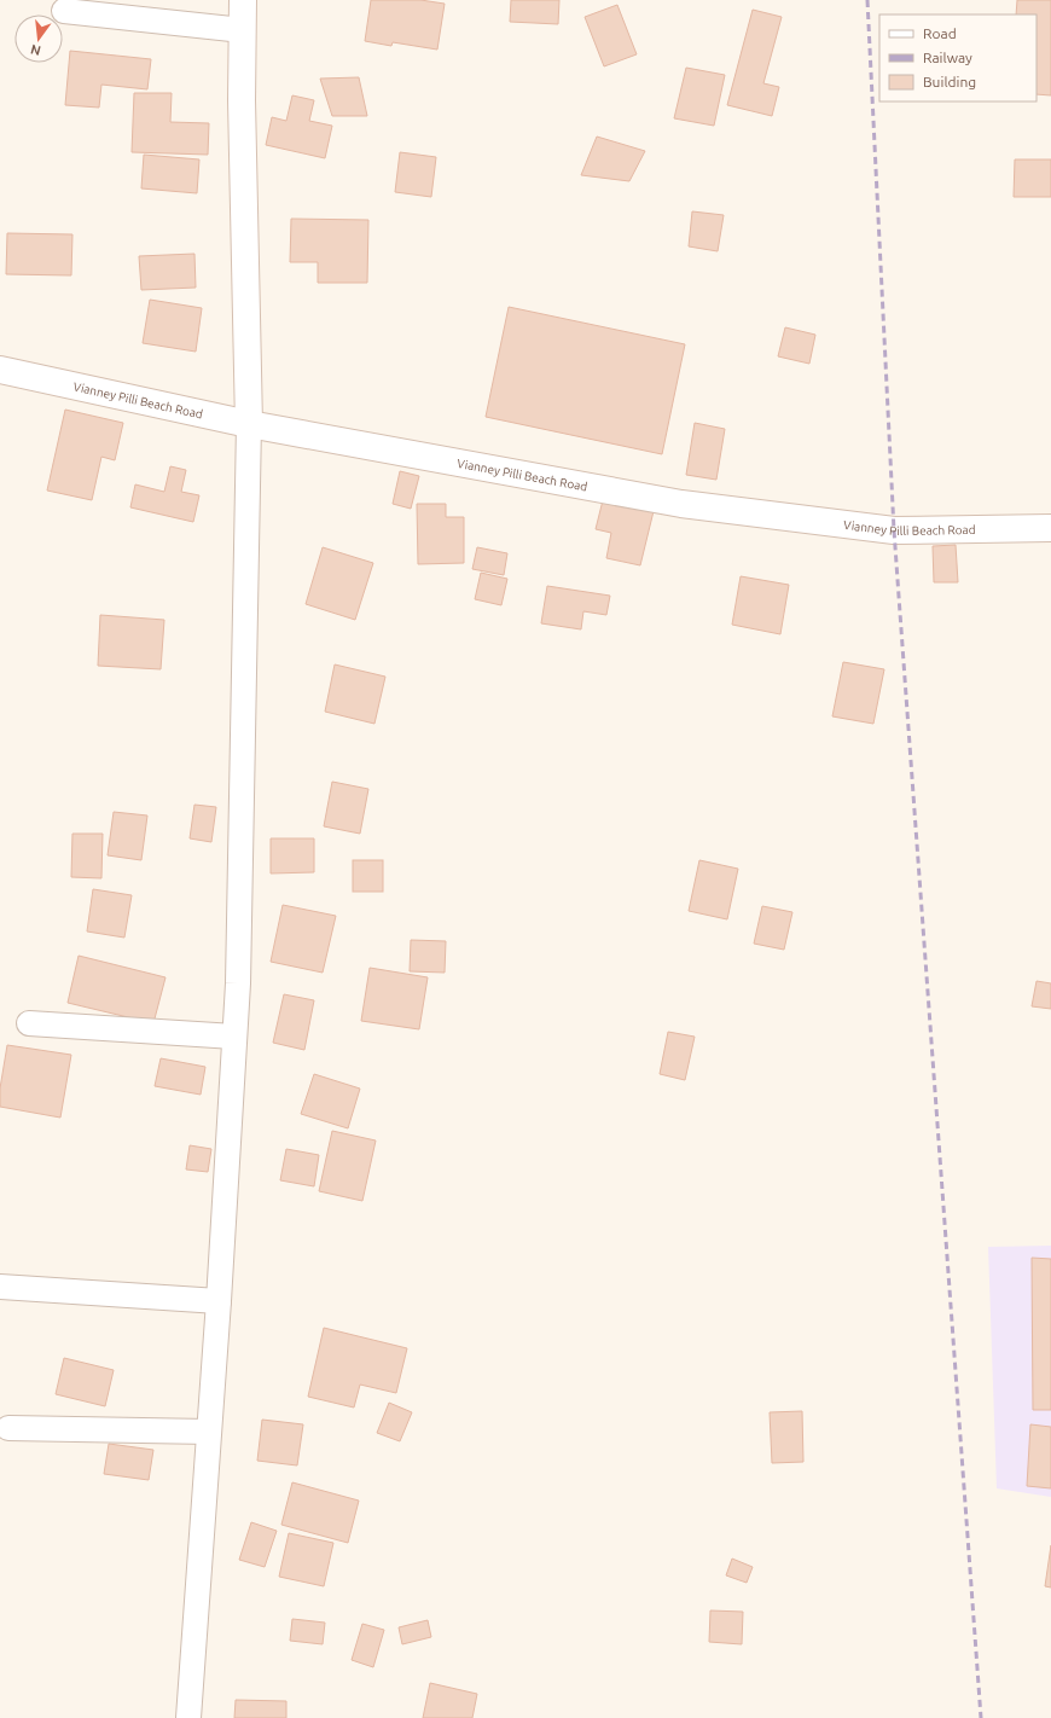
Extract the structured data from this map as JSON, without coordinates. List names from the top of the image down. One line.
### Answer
{"streets":{"street":["Vianney Pilli Beach Road"]},"legend":["Road","Railway","Building"],"north":"bottom"}
